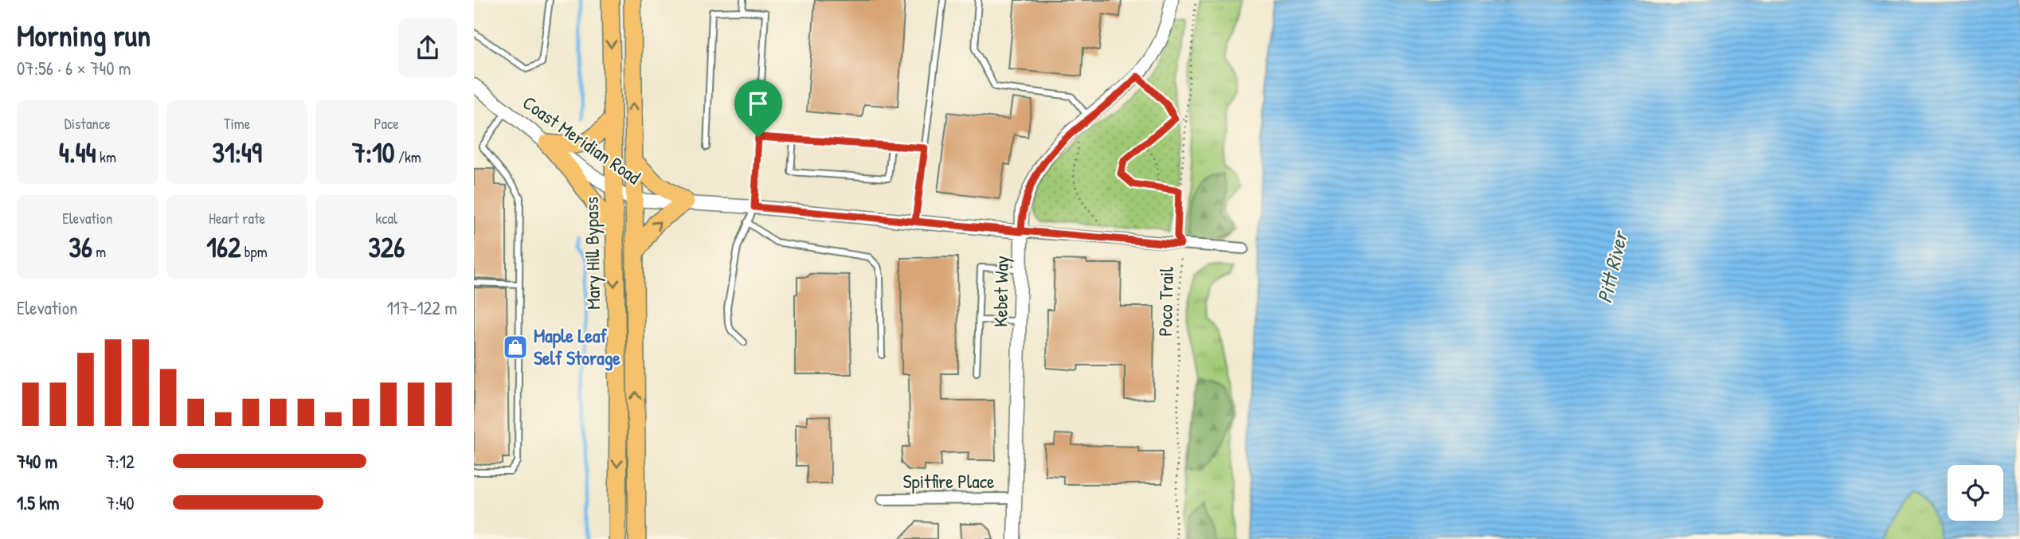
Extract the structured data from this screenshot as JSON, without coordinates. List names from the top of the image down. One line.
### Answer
{"streets":{"highway":["Mary Hill Bypass"],"street":["Coast Meridian Road","Kebet Way","Spitfire Place"],"path":["Poco Trail"]},"crossings":[["Coast Meridian Road","Mary Hill Bypass"],["Coast Meridian Road","Kebet Way"],["Coast Meridian Road","Poco Trail"],["Kebet Way","Spitfire Place"]],"water":["Pitt River"],"places":{"shop":["Maple Leaf Self Storage"]},"page":{"heading":["Morning run","07:56 · 6 × 740 m"],"stats":[["Distance","4.44 km"],["Time","31:49"],["Pace","7:10 /km"],["Elevation","36 m"],["Heart rate","162 bpm"],["kcal","326"]],"chart":["Elevation","117–122 m"],"list":[{"name":"740 m","note":"7:12"},{"name":"1.5 km","note":"7:40"}]}}
